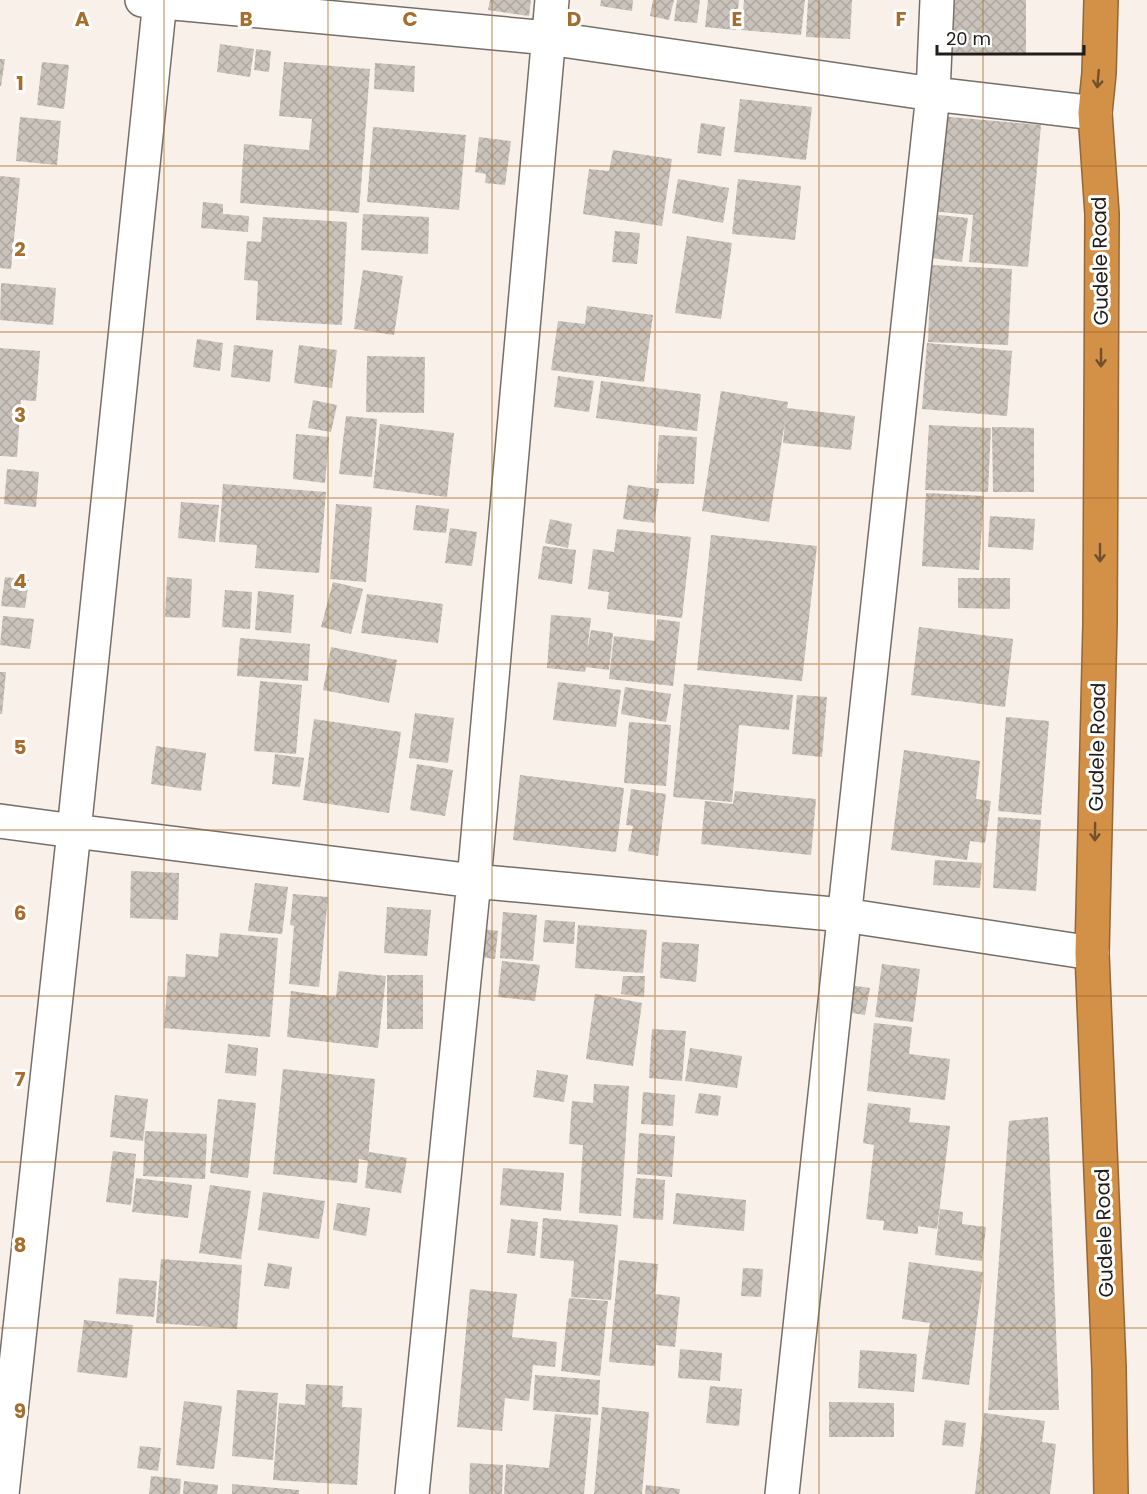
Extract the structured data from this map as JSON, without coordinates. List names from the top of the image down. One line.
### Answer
{"streets":{"highway":["Gudele Road"]},"one_way":["Gudele Road"],"scale_bar":"20 m","grid":{"columns":["A","B","C","D","E","F"],"rows":["1","2","3","4","5","6","7","8","9"]}}
